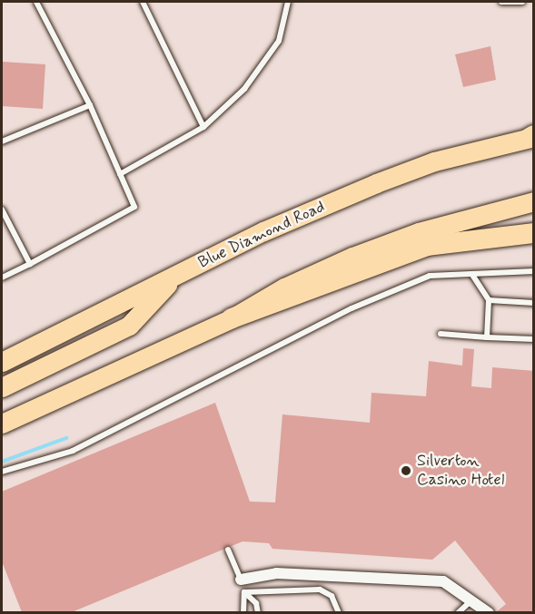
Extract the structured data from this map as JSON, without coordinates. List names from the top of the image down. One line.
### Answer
{"streets":{"highway":["Blue Diamond Road"]},"places":["Silverton Casino Hotel"]}
